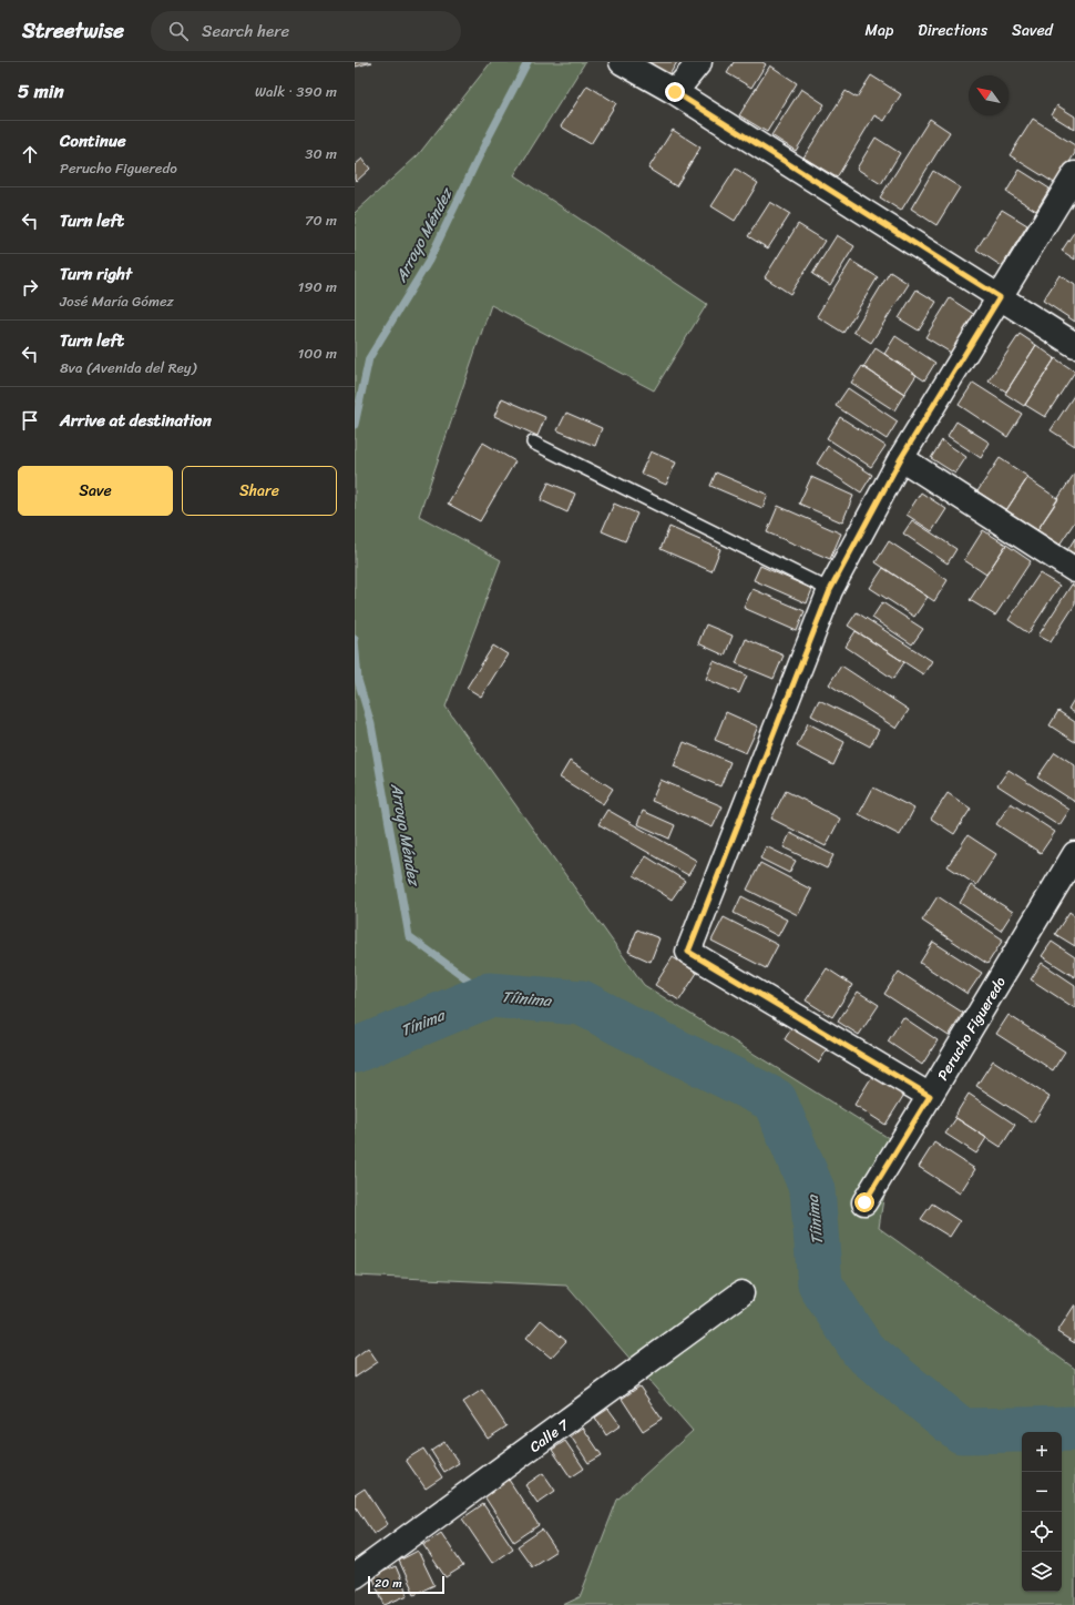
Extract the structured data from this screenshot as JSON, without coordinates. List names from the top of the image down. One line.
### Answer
{"streets":{"street":["Perucho Figueredo","Calle 7"]},"water":["Arroyo Méndez","Tíinima","Tínima"],"scale_bar":"20 m","north":"top left","page":{"header":"Streetwise","search":"Search here","nav":["Map","Directions","Saved"],"heading":["5 min","Walk · 390 m"],"list":[["Continue","Perucho Figueredo","30 m"],["Turn left","70 m"],["Turn right","José María Gómez","190 m"],["Turn left","8va (Avenida del Rey)","100 m"],"Arrive at destination"],"buttons":["Save","Share"],"map_buttons":["+","−"],"scale":"20 m"}}
